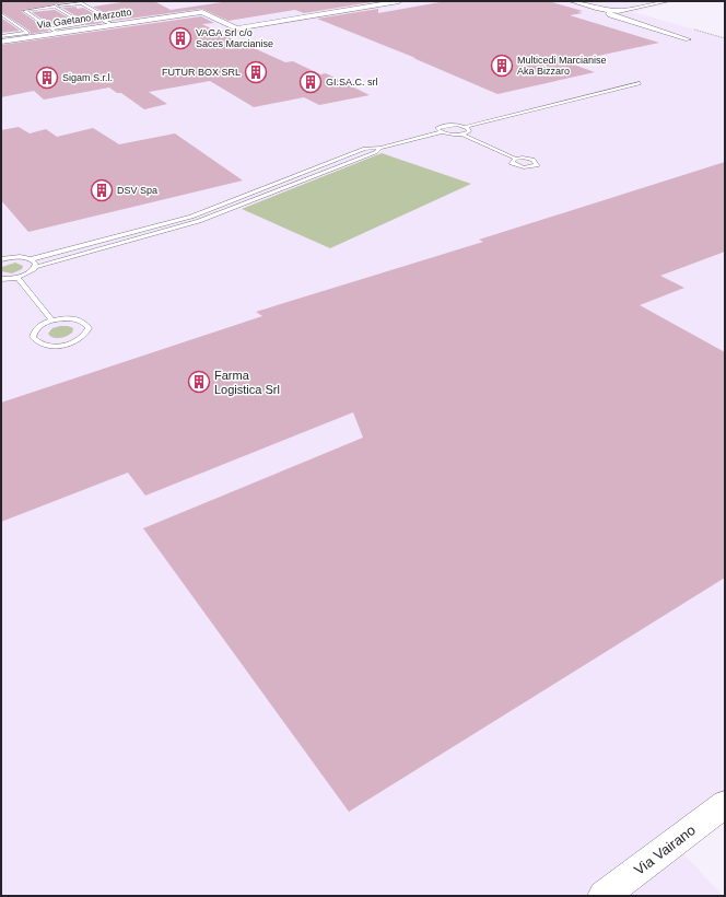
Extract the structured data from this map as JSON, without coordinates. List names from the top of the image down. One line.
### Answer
{"streets":{"street":["Via Gaetano Marzotto","Via Vairano"]},"places":{"building":["VAGA Srl c/o Saces Marcianise","Multicedi Marcianise Aka Bizzaro","FUTUR BOX SRL","Sigam S.r.l.","GI.SA.C. srl","DSV Spa","Farma Logistica Srl"]}}
